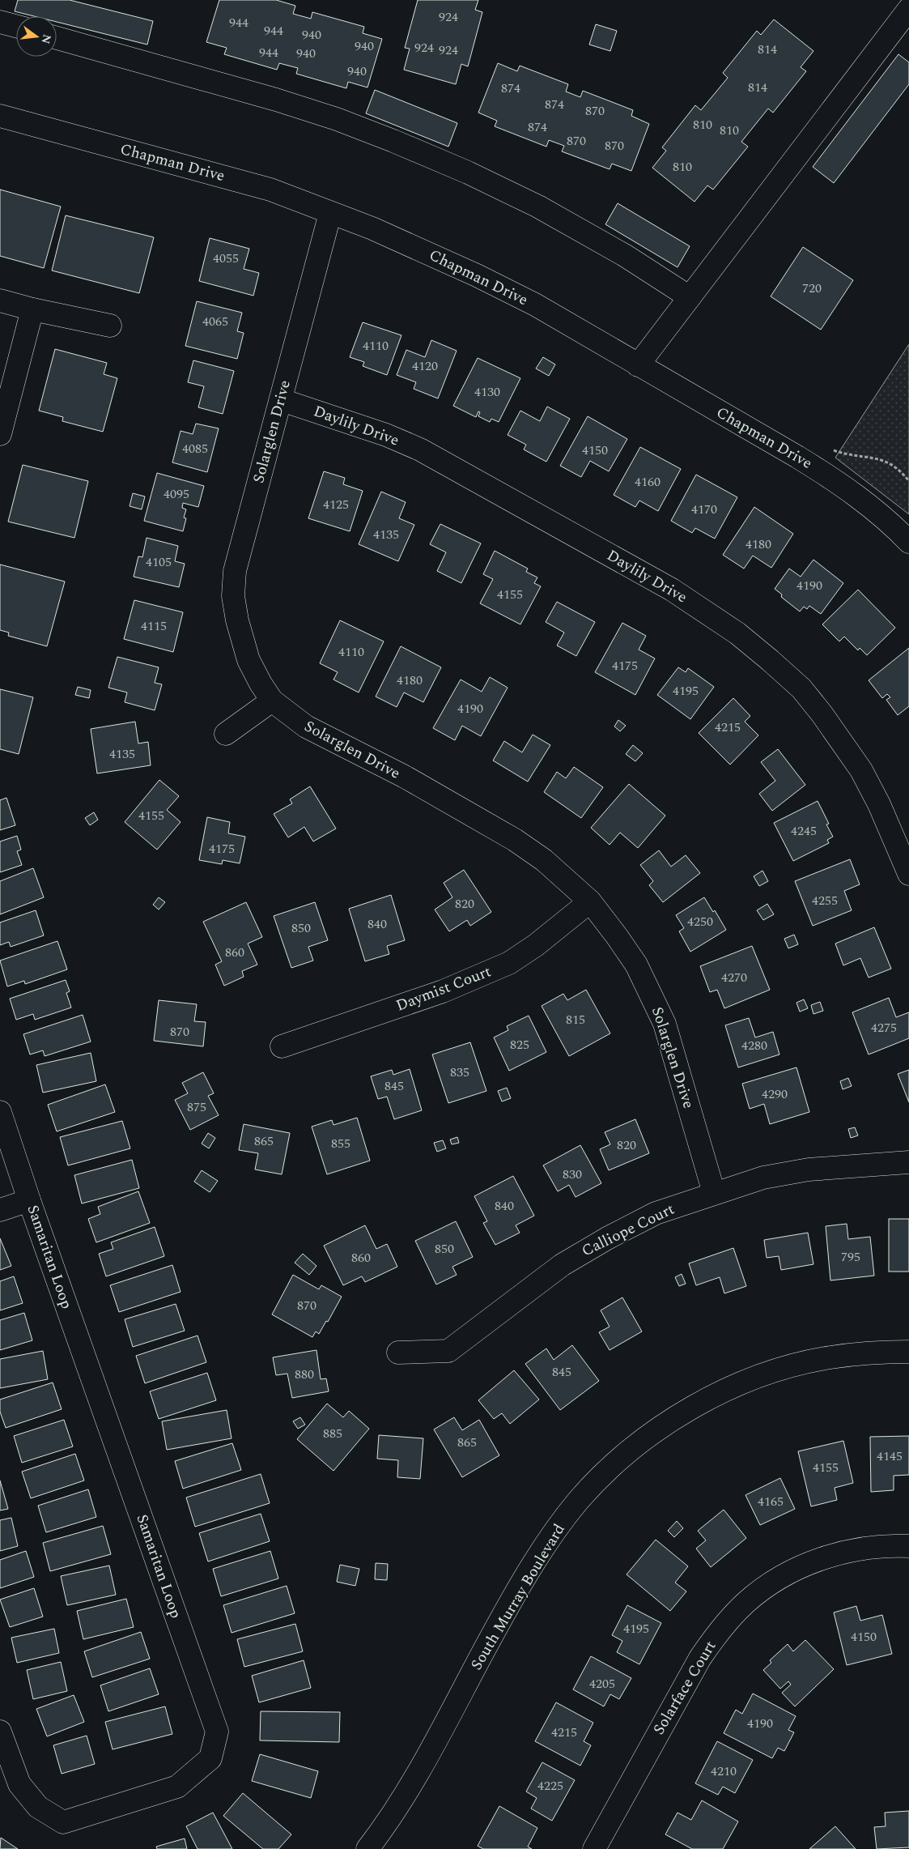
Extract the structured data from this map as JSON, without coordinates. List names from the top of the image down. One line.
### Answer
{"streets":{"street":["Chapman Drive","Daylily Drive","Solarglen Drive","Daymist Court","Calliope Court","Samaritan Loop","South Murray Boulevard","Solarface Court"]},"crossings":[["Chapman Drive","Solarglen Drive"],["Daylily Drive","Solarglen Drive"],["Solarglen Drive","Daymist Court"],["Solarglen Drive","Calliope Court"]],"house_numbers":["924","944","944","940","940","924","814","924","944","940","940","814","874","874","870","810","874","810","870","870","810","4055","720","4065","4110","4120","4130","4085","4150","4160","4095","4125","4170","4135","4180","4105","4190","4155","4115","4110","4175","4180","4195","4190","4215","4135","4155","4245","4175","4255","820","4250","840","850","860","4270","815","4275","870","825","4280","835","845","4290","875","865","855","820","830","840","850","795","860","870","845","880","885","865","4145","4155","4165","4195","4150","4205","4190","4215","4210","4225"],"north":"right"}
